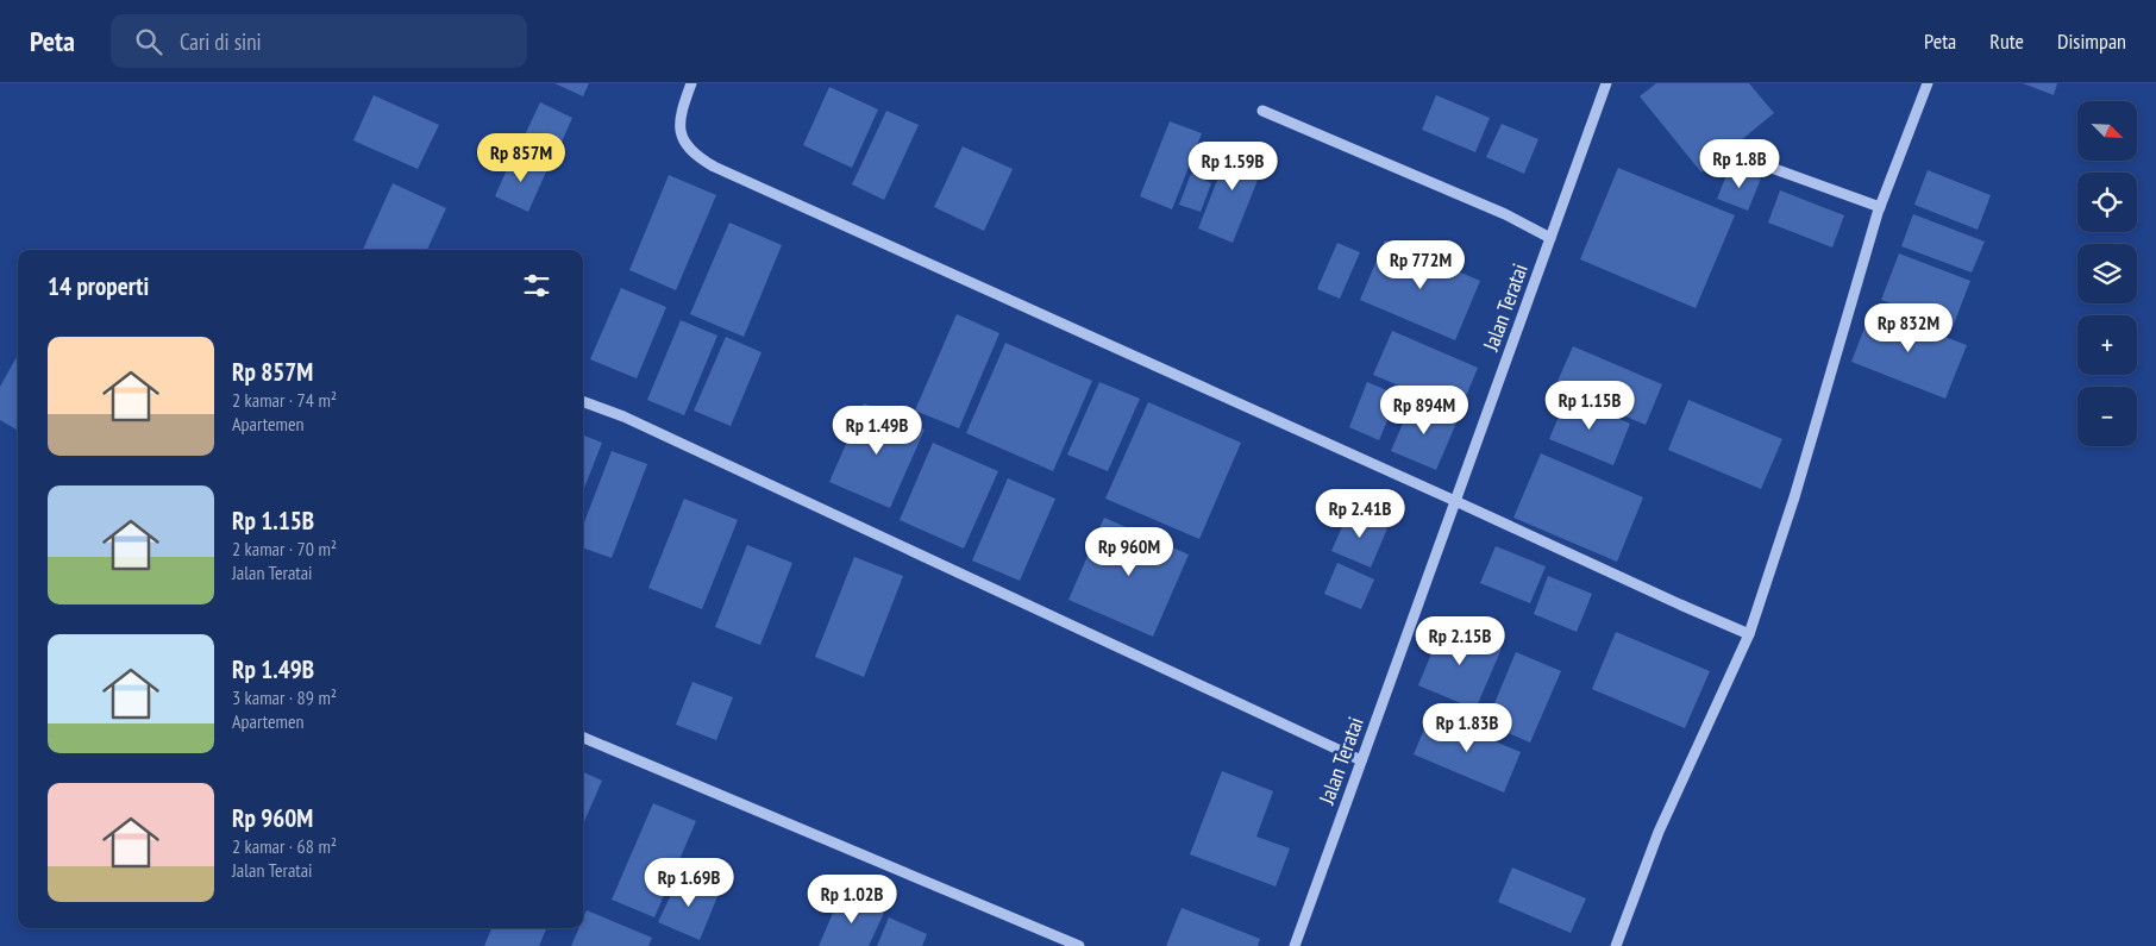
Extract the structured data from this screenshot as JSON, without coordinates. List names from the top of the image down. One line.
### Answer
{"streets":{"street":["Jalan Teratai"]},"north":"bottom right","page":{"header":"Peta","search":"Cari di sini","nav":["Peta","Rute","Disimpan"],"map_buttons":["+","−"],"price":["Rp 857M","Rp 1.8B","Rp 1.59B","Rp 772M","Rp 832M","Rp 1.15B","Rp 894M","Rp 1.49B","Rp 2.41B","Rp 960M","Rp 2.15B","Rp 1.83B","Rp 1.69B","Rp 1.02B"],"heading":"14 properti","list":[{"name":"Rp 857M","note":"2 kamar · 74 m² · Apartemen"},{"name":"Rp 1.15B","note":"2 kamar · 70 m² · Jalan Teratai"},{"name":"Rp 1.49B","note":"3 kamar · 89 m² · Apartemen"},{"name":"Rp 960M","note":"2 kamar · 68 m² · Jalan Teratai"}]}}
